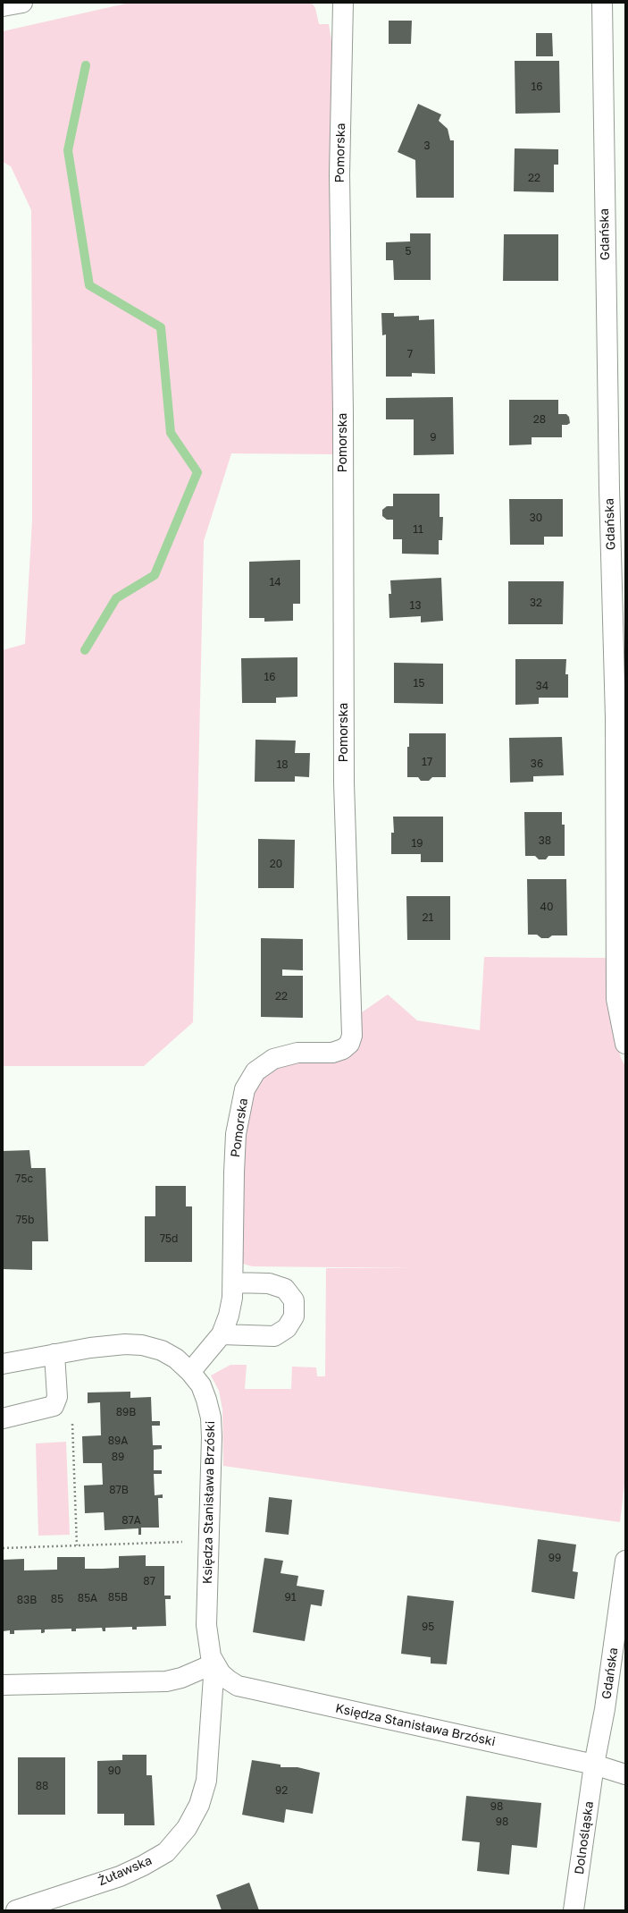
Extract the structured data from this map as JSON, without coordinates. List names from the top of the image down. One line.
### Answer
{"streets":{"street":["Pomorska","Gdańska","Księdza Stanisława Brzóski","Dolnośląska","Żuławska"]},"crossings":[["Pomorska","Księdza Stanisława Brzóski"],["Gdańska","Księdza Stanisława Brzóski"],["Gdańska","Dolnośląska"],["Księdza Stanisława Brzóski","Dolnośląska"],["Księdza Stanisława Brzóski","Żuławska"]],"house_numbers":["16","3","22","5","7","28","9","30","11","14","32","13","16","15","34","17","36","18","38","19","20","40","21","22","75c","75b","75d","89B","89A","89","87B","87A","99","87","85B","91","85A","85","83B","95","90","88","92","98","98"]}
